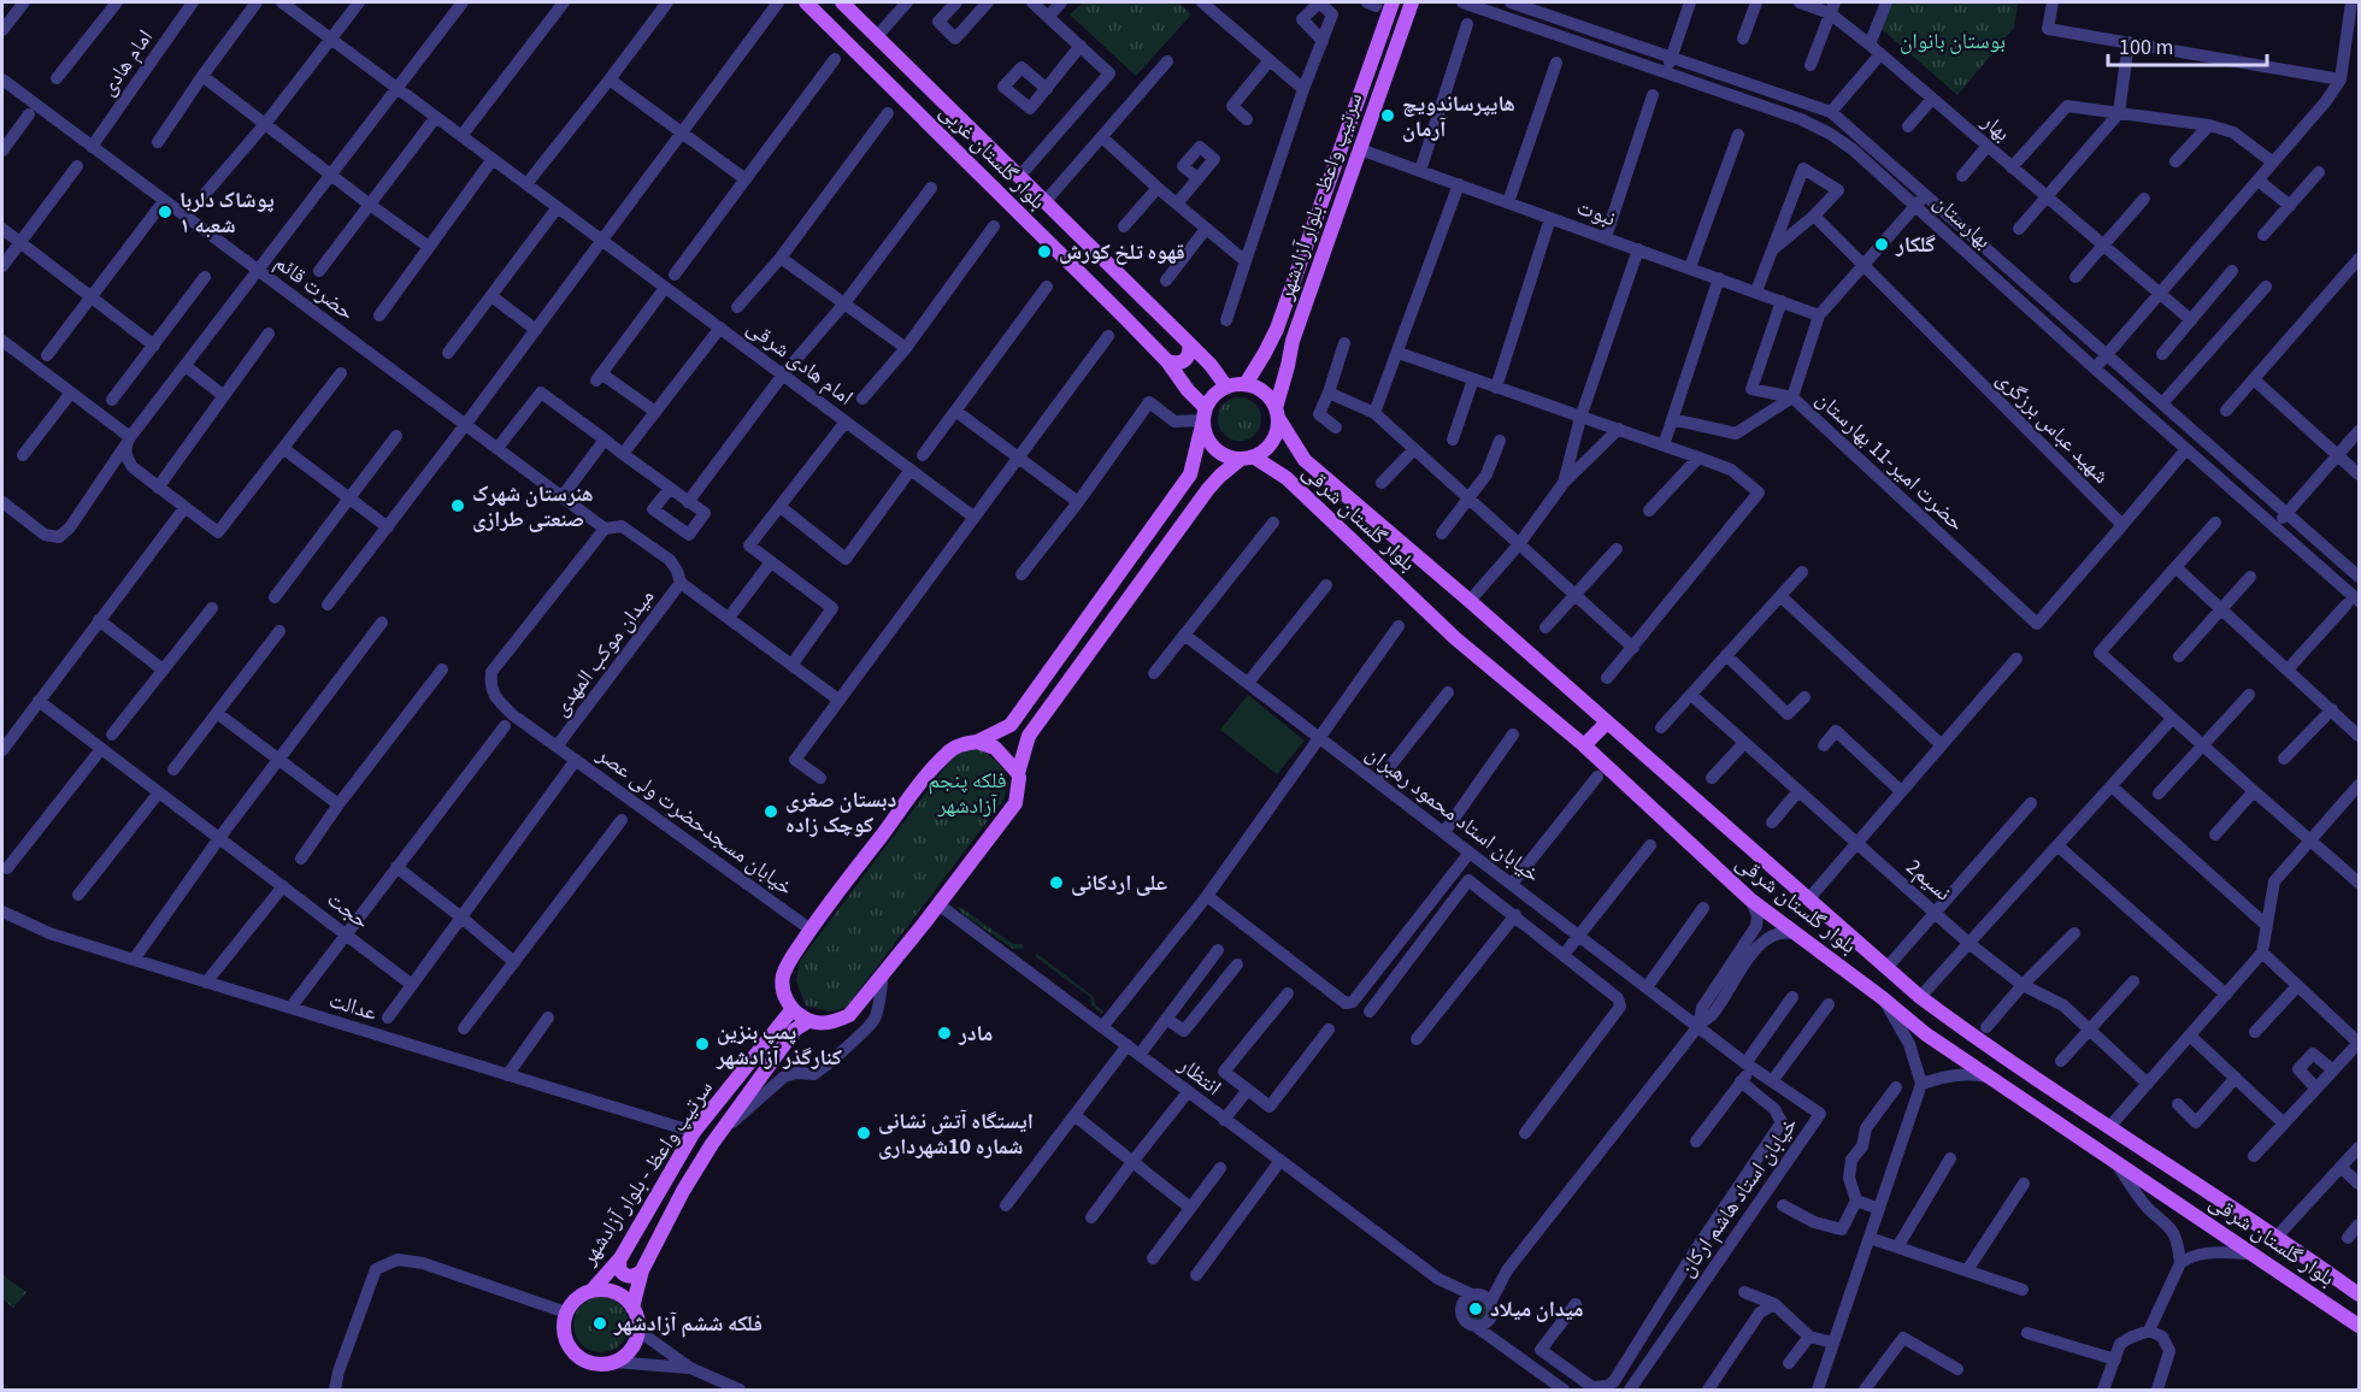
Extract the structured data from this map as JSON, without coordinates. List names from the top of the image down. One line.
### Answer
{"streets":{"main road":["بلوار گلستان غربی","سرتیپ واعظ - بلوار آزادشهر","بلوار گلستان شرقی"],"street":["امام هادی","بهار","نبوت","بهارستان","حضرت قائم","امام هادی شرقی","شهید عباس برزگری","حضرت امیر-11 بهارستان","میدان موکب المهدی","خیابان استاد محمود رهبران","خیابان مسجدحضرت ولی عصر","نسیم2","حجت","عدالت","انتظار","خیابان استاد هاشم ارکان"]},"crossings":[["امام هادی","حضرت قائم"],["بلوار گلستان غربی","سرتیپ واعظ - بلوار آزادشهر"],["بلوار گلستان غربی","بلوار گلستان شرقی"],["سرتیپ واعظ - بلوار آزادشهر","نبوت"],["سرتیپ واعظ - بلوار آزادشهر","بلوار گلستان شرقی"],["سرتیپ واعظ - بلوار آزادشهر","عدالت"],["نبوت","حضرت امیر-11 بهارستان"],["بهارستان","حضرت امیر-11 بهارستان"],["حضرت قائم","میدان موکب المهدی"],["شهید عباس برزگری","حضرت امیر-11 بهارستان"],["میدان موکب المهدی","خیابان مسجدحضرت ولی عصر"],["خیابان استاد محمود رهبران","خیابان استاد هاشم ارکان"]],"parks":["بوستان بانوان","فلکه پنجم آزادشهر"],"places":["هایپرساندویچ آرمان","پوشاک دلربا شعبه ۱","گلکار","قهوه تلخ کورش","هنرستان شهرک صنعتی طرازی","دبستان صغری کوچک زاده","علی اردکانی","مادر","پمپ بنزین کنارگذر آزادشهر","ایستگاه آتش نشانی شماره 10شهرداری","میدان میلاد","فلکه ششم آزادشهر"],"scale_bar":"100 m"}
